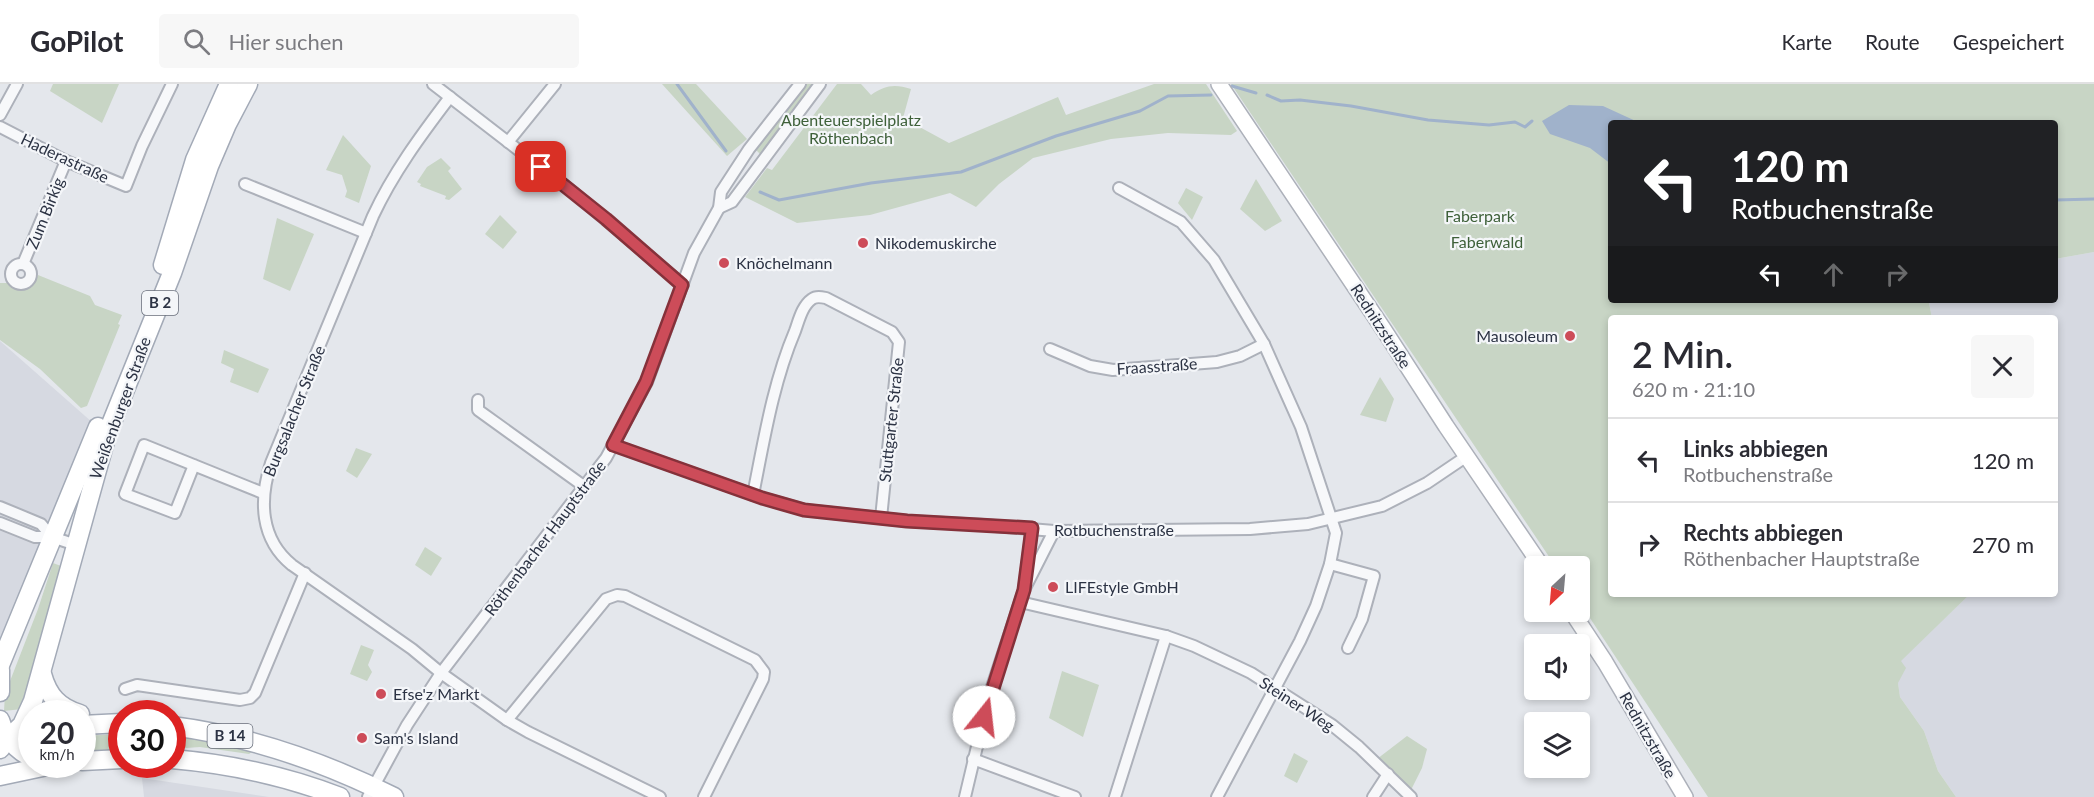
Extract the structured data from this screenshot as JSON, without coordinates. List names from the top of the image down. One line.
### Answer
{"streets":{"main road":["B 2","Rednitzstraße","Weißenburger Straße","B 14"],"street":["Haderastraße","Zum Birkig","Fraasstraße","Burgsalacher Straße","Stuttgarter Straße","Rotbuchenstraße","Röthenbacher Hauptstraße","Steiner Weg"]},"crossings":[["Haderastraße","Zum Birkig"],["Rednitzstraße","Rotbuchenstraße"],["Burgsalacher Straße","Röthenbacher Hauptstraße"],["Stuttgarter Straße","Rotbuchenstraße"],["Rotbuchenstraße","Röthenbacher Hauptstraße"],["Röthenbacher Hauptstraße","B 14"]],"parks":["Abenteuerspielplatz Röthenbach","Faberpark","Faberwald"],"places":["Nikodemuskirche","Knöchelmann","Mausoleum","LIFEstyle GmbH","Efse'z Markt","Sam's Island"],"north":"bottom left","page":{"header":"GoPilot","search":"Hier suchen","nav":["Karte","Route","Gespeichert"],"turn":["120 m","Rotbuchenstraße"],"heading":["2 Min.","620 m · 21:10"],"list":[{"name":"Links abbiegen","note":"Rotbuchenstraße","value":"120 m"},{"name":"Rechts abbiegen","note":"Röthenbacher Hauptstraße","value":"270 m"}],"speed":"20 km/h","limit":"30"}}
